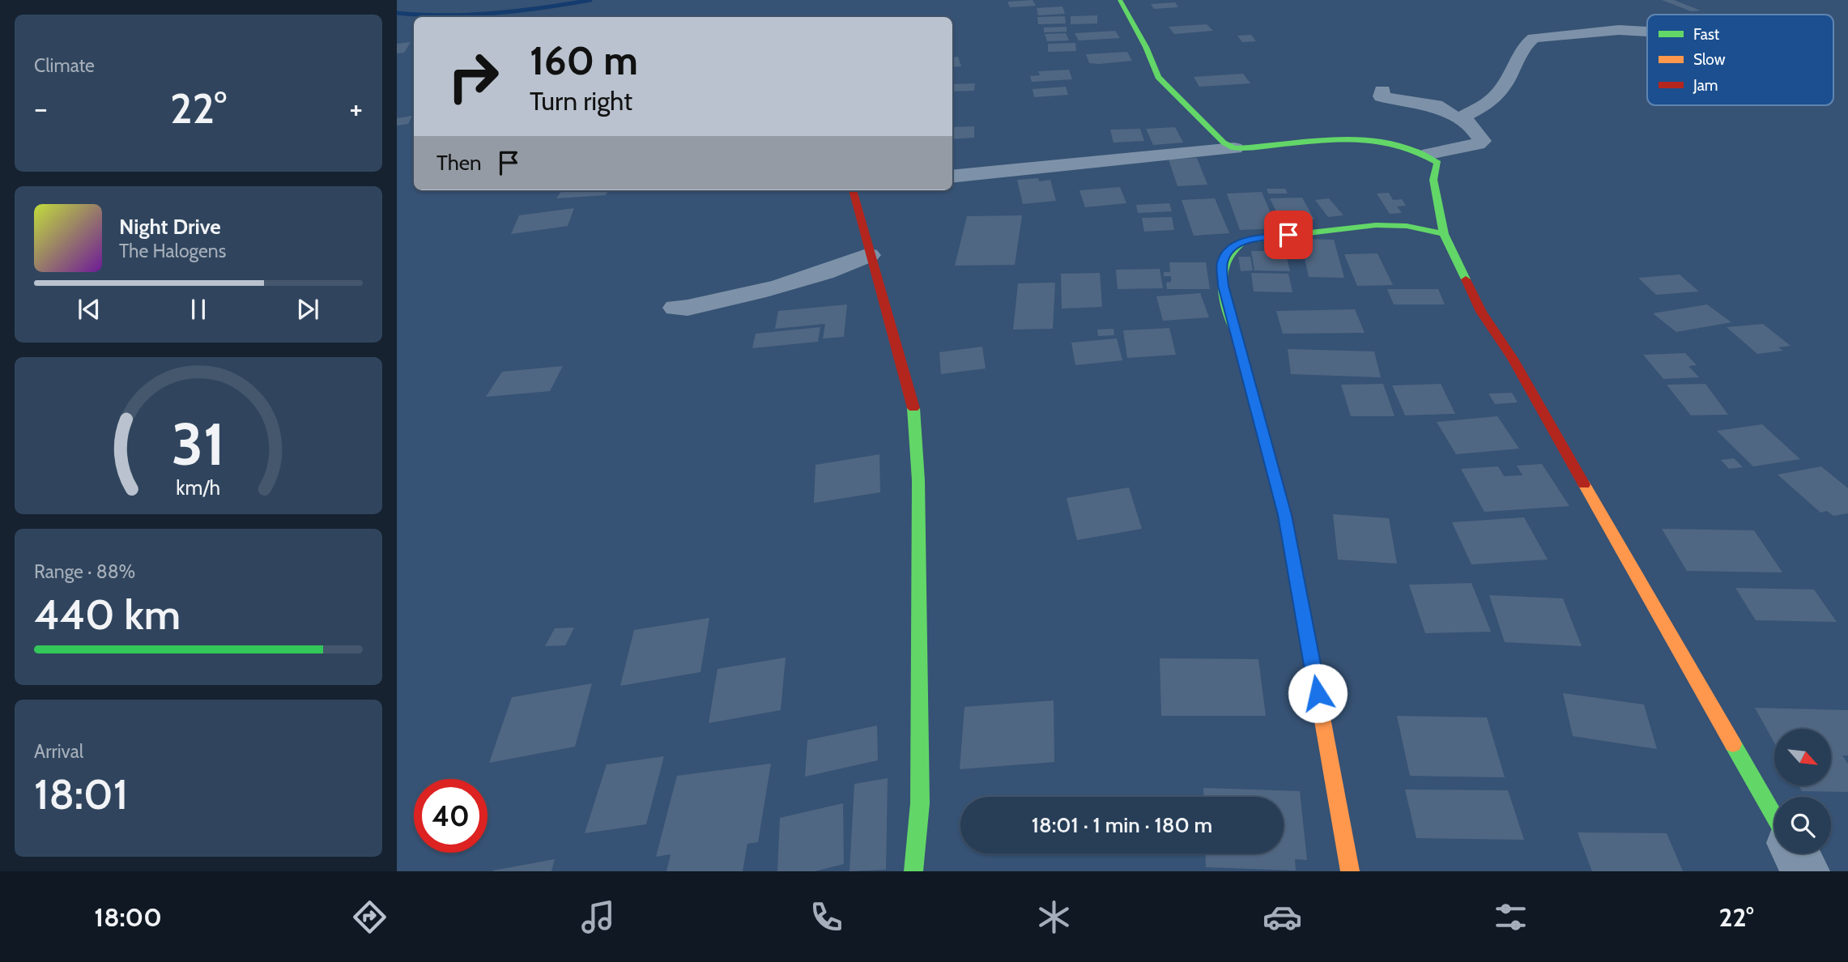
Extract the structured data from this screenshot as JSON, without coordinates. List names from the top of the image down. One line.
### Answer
{"legend":["Fast","Slow","Jam"],"north":"bottom right","page":{"tile":["Climate",["Range · 88%","440 km"],["Arrival","18:01"]],"turn":["160 m","Turn right"],"heat":["−","22°","+"],"then":"Then","song":["Night Drive","The Halogens"],"limit":"40","trip":"18:01 · 1 min · 180 m","tabs":["18:00","22°"],"gauge":["31","km/h"]}}
